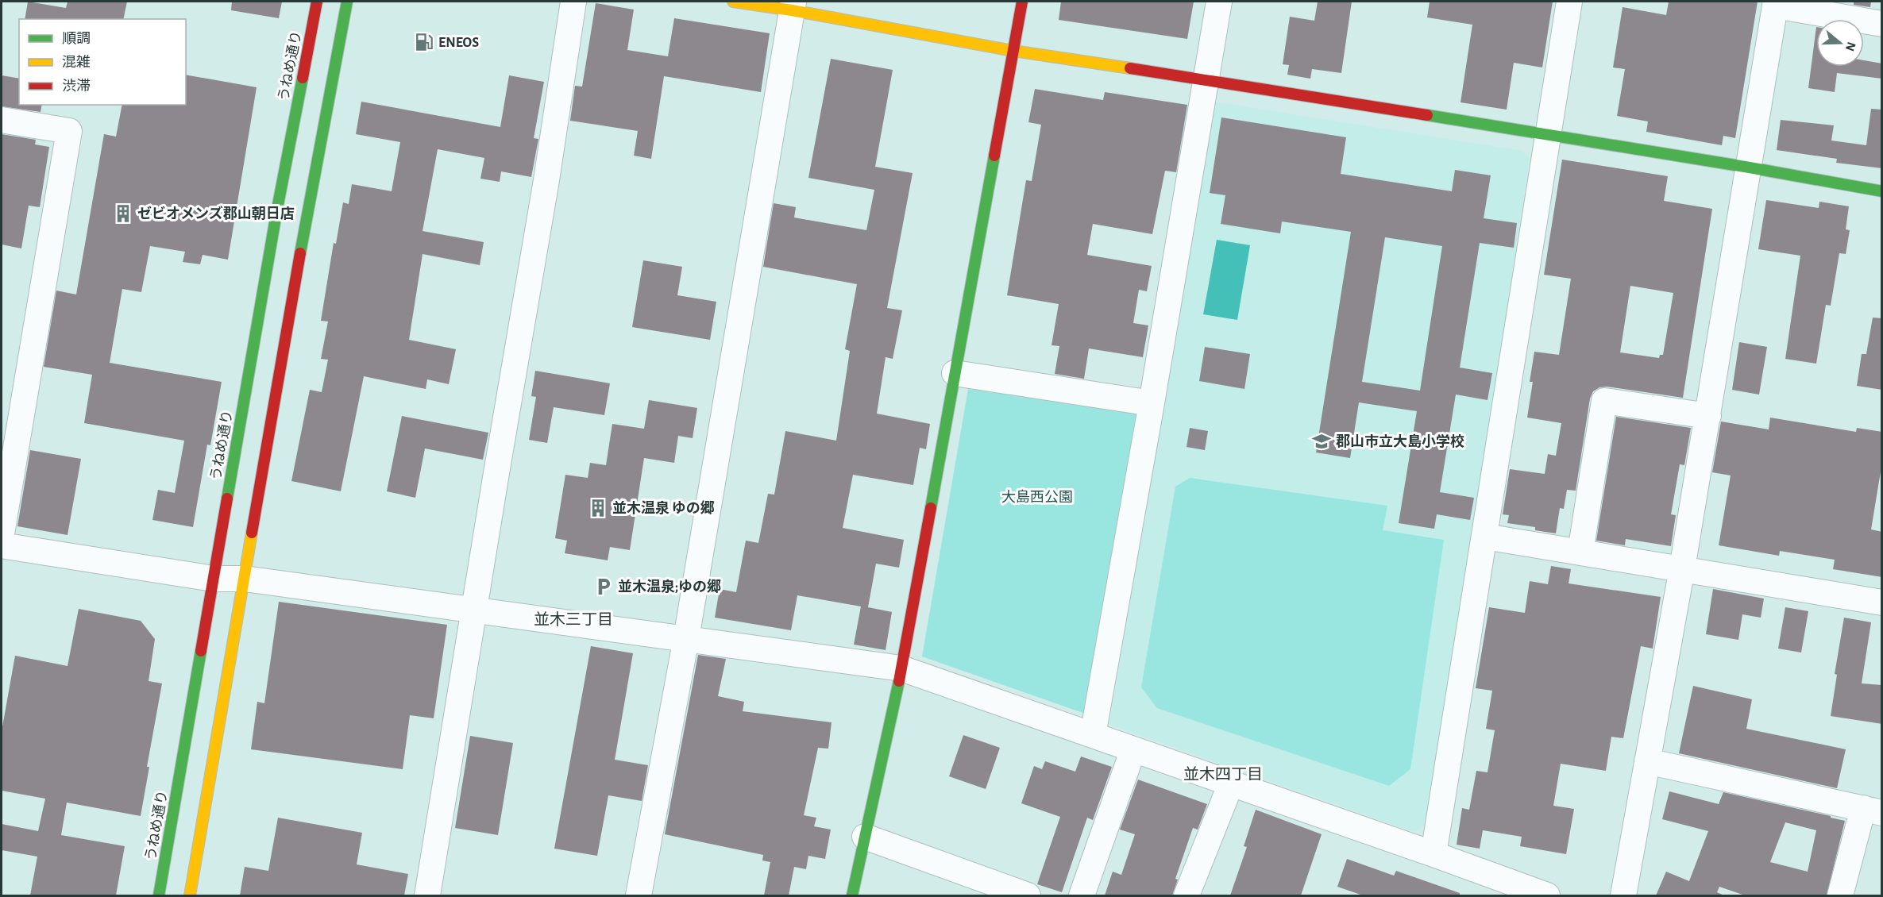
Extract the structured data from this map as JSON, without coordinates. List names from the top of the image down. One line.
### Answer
{"streets":{"street":["うねめ通り"]},"districts":["並木三丁目","並木四丁目"],"parks":["大島西公園"],"places":{"fuel station":["ENEOS"],"building":["ゼビオメンズ郡山朝日店","並木温泉 ゆの郷"],"school or university":["郡山市立大島小学校"],"parking":["並木温泉;ゆの郷"]},"legend":["順調","混雑","渋滞"],"north":"right"}
